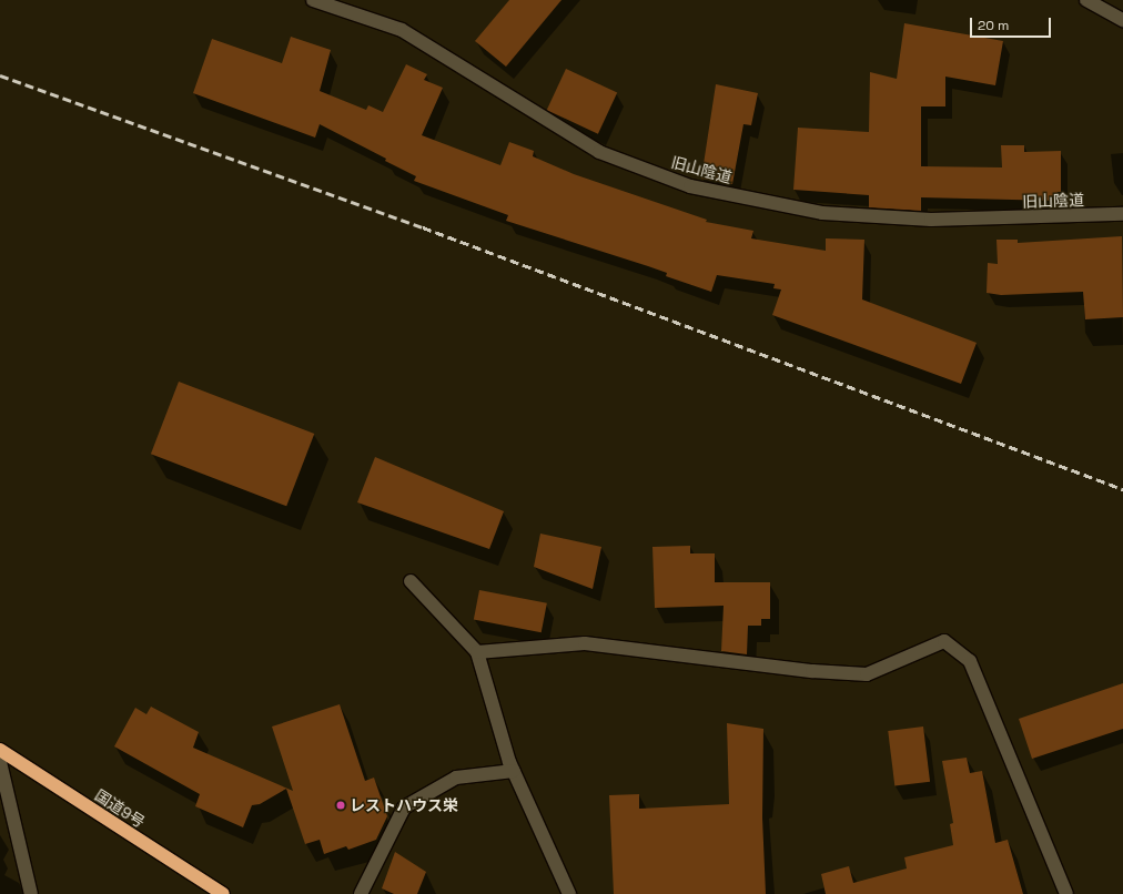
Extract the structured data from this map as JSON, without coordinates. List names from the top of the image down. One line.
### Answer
{"streets":{"highway":["国道9号"],"street":["旧山陰道"]},"places":["レストハウス栄"],"scale_bar":"20 m"}
